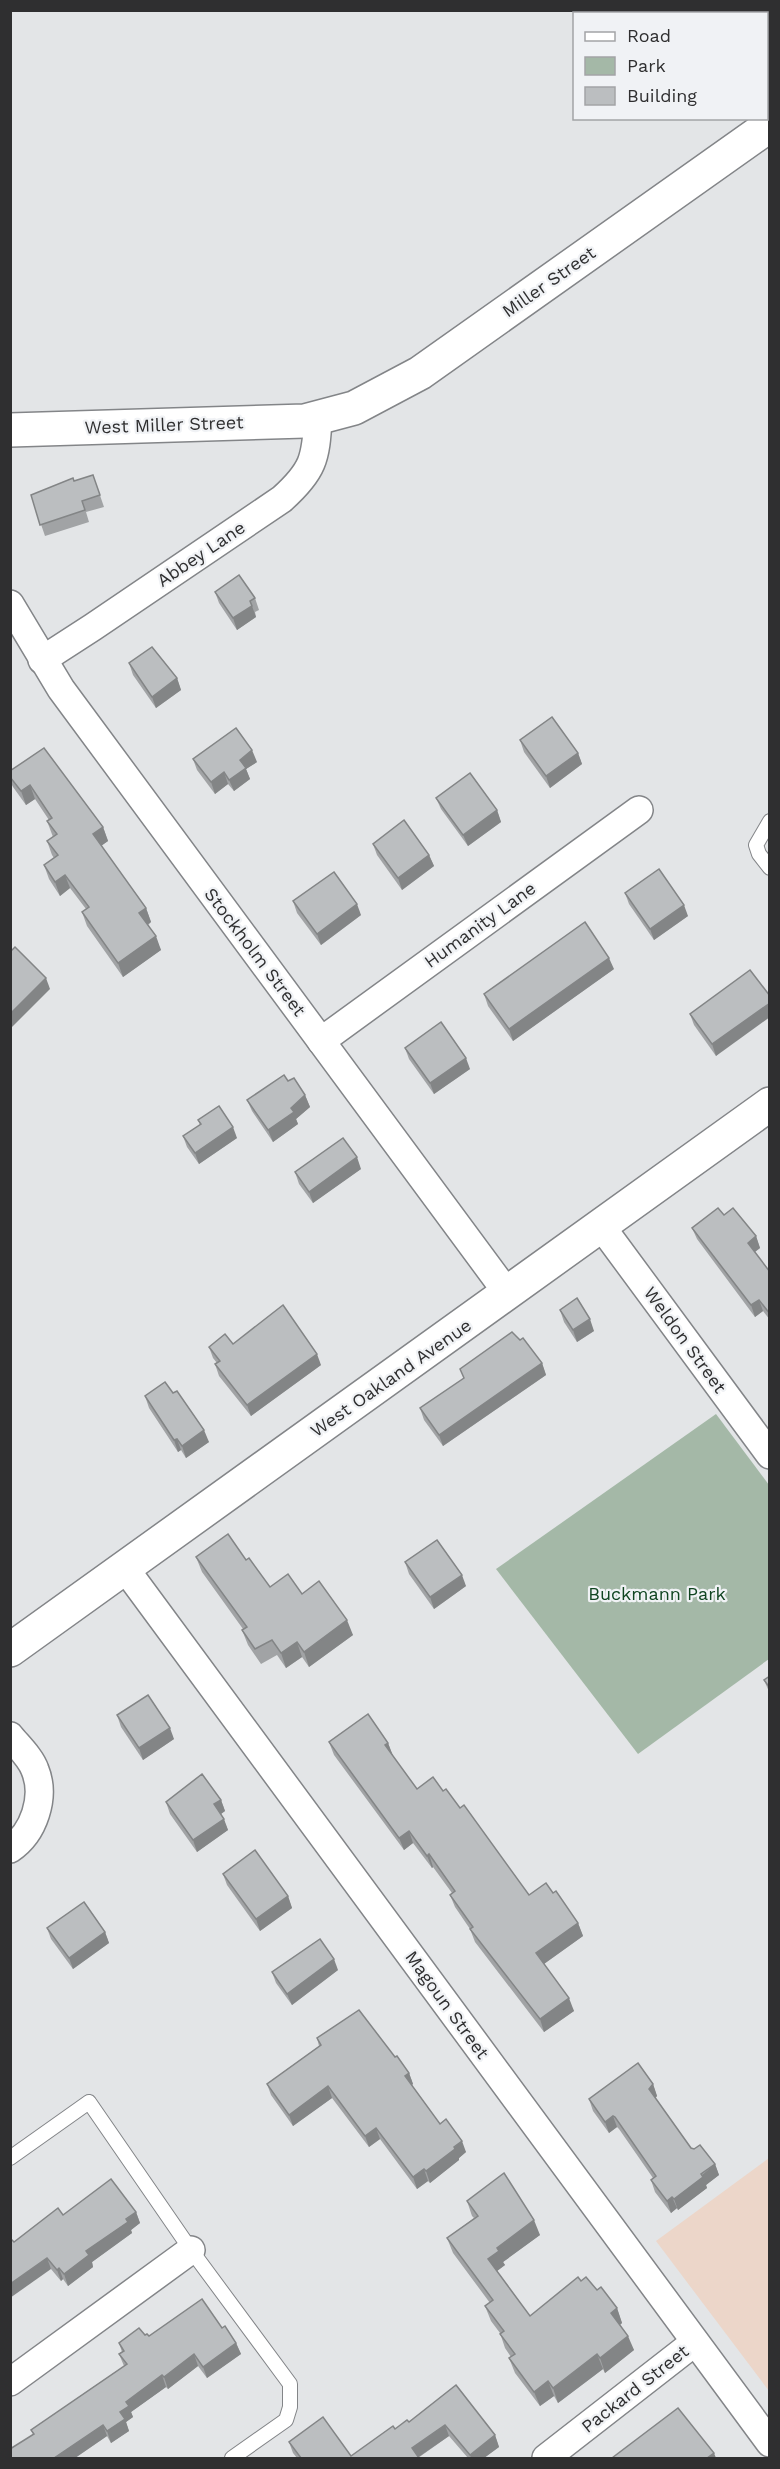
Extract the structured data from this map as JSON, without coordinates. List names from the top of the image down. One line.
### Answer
{"streets":{"main road":["Miller Street","West Miller Street","West Oakland Avenue"],"street":["Abbey Lane","Humanity Lane","Stockholm Street","Weldon Street","Magoun Street","Packard Street"]},"crossings":[["Miller Street","West Miller Street"],["Miller Street","Abbey Lane"],["West Miller Street","Abbey Lane"],["Abbey Lane","Stockholm Street"],["Humanity Lane","Stockholm Street"],["Stockholm Street","West Oakland Avenue"],["Weldon Street","West Oakland Avenue"],["West Oakland Avenue","Magoun Street"],["Magoun Street","Packard Street"]],"parks":["Buckmann Park"],"legend":["Road","Park","Building"]}
